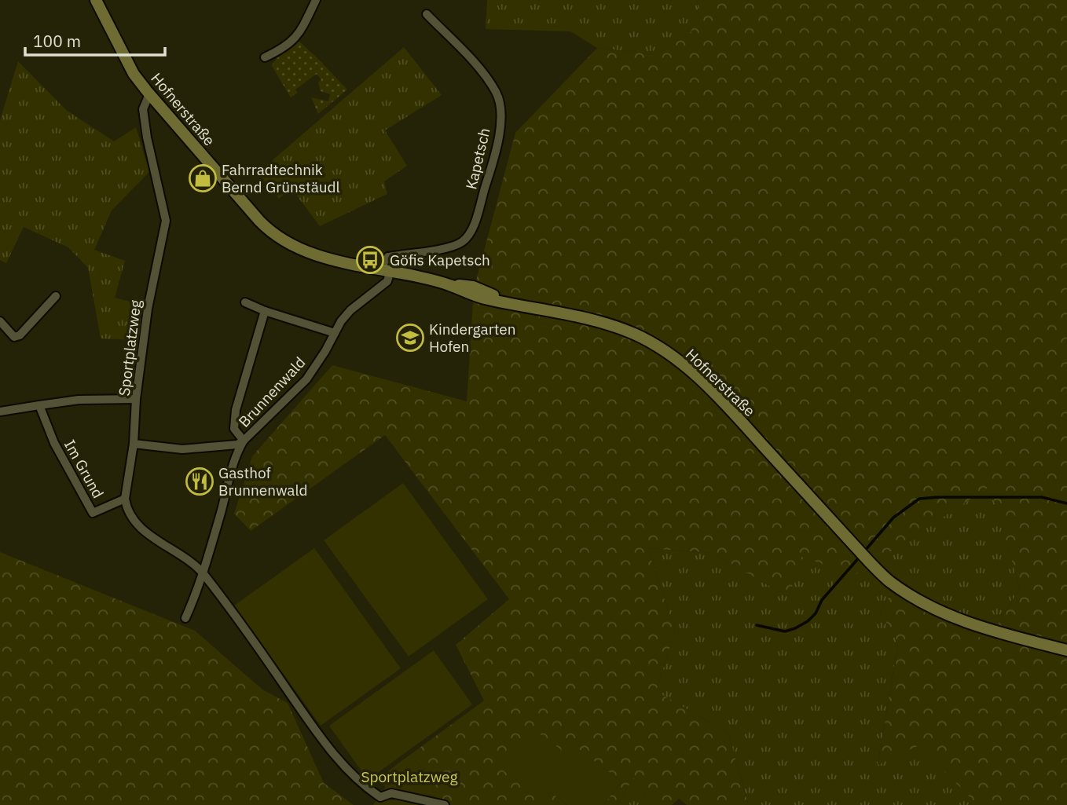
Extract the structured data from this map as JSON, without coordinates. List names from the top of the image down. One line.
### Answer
{"streets":{"main road":["Hofnerstraße"],"street":["Kapetsch","Sportplatzweg","Brunnenwald","Im Grund"]},"crossings":[["Hofnerstraße","Kapetsch"],["Hofnerstraße","Sportplatzweg"],["Hofnerstraße","Brunnenwald"],["Kapetsch","Brunnenwald"],["Sportplatzweg","Brunnenwald"],["Sportplatzweg","Im Grund"]],"parks":["Sportplatzweg"],"places":{"shop":["Fahrradtechnik Bernd Grünstäudl"],"bus stop":["Göfis Kapetsch"],"school or university":["Kindergarten Hofen"],"restaurant":["Gasthof Brunnenwald"]},"scale_bar":"100 m"}
